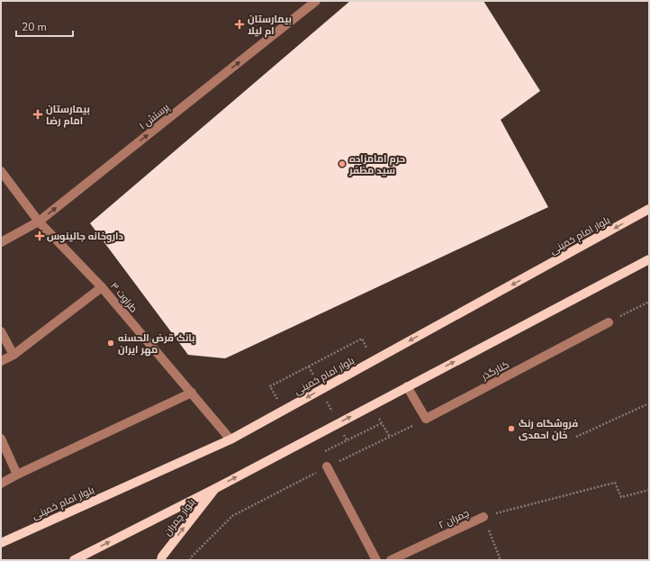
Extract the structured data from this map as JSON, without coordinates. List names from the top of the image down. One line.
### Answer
{"streets":{"main road":["بلوار امام خمینی","بلوار چمران"],"street":["پرستش ۱","طراوت ۳","کنارگذر","چمران ۲"]},"crossings":[["پرستش ۱","طراوت ۳"],["بلوار امام خمینی","طراوت ۳"]],"one_way":["پرستش ۱"],"places":{"health":["بیمارستان ام لیلا","بیمارستان امام رضا","داروخانه جالینوس"],"other":["حرم امامزاده سید مظفر","بانک قرض الحسنه مهر ایران","فروشگاه رنگ خان احمدی"]},"scale_bar":"20 m"}
